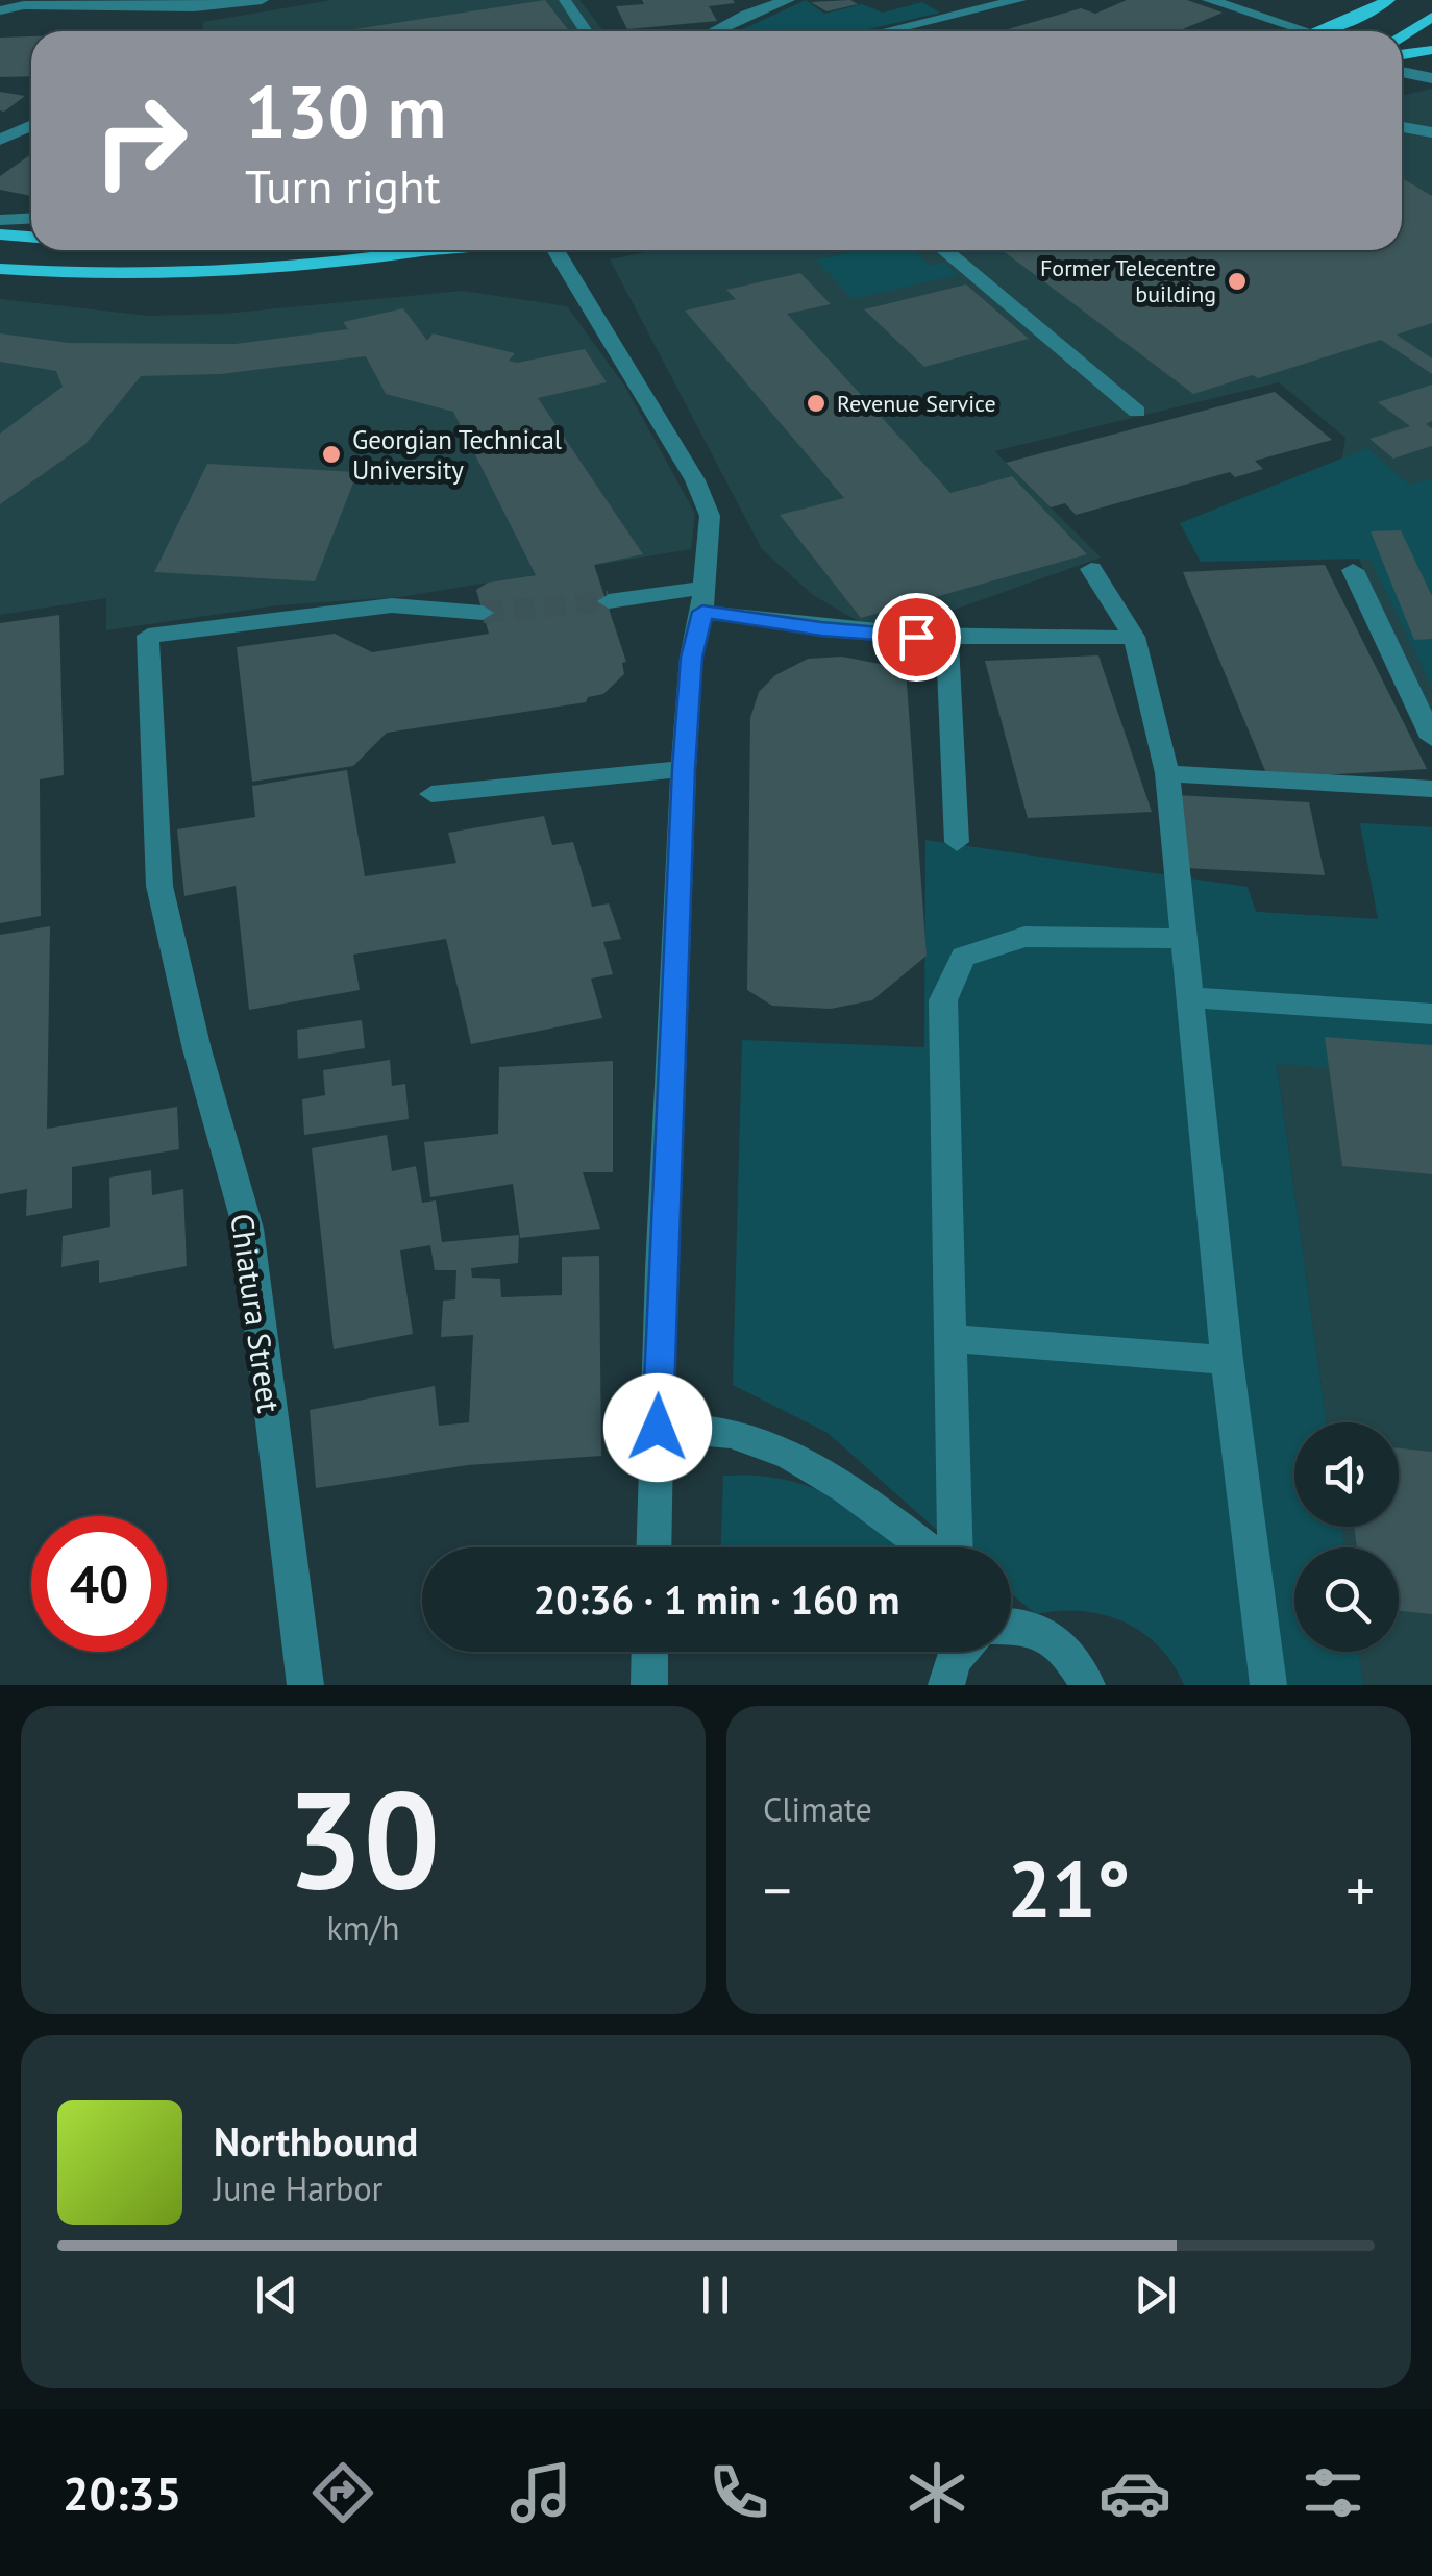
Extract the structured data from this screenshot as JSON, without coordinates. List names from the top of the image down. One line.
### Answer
{"streets":{"street":["Chiatura Street"]},"places":["Former Telecentre building","Revenue Service","Georgian Technical University"],"page":{"turn":["130 m","Turn right"],"limit":"40","trip":"20:36 · 1 min · 160 m","tile":[["30","km/h"],"Climate"],"heat":["−","21°","+"],"song":["Northbound","June Harbor"],"tabs":"20:35"}}
